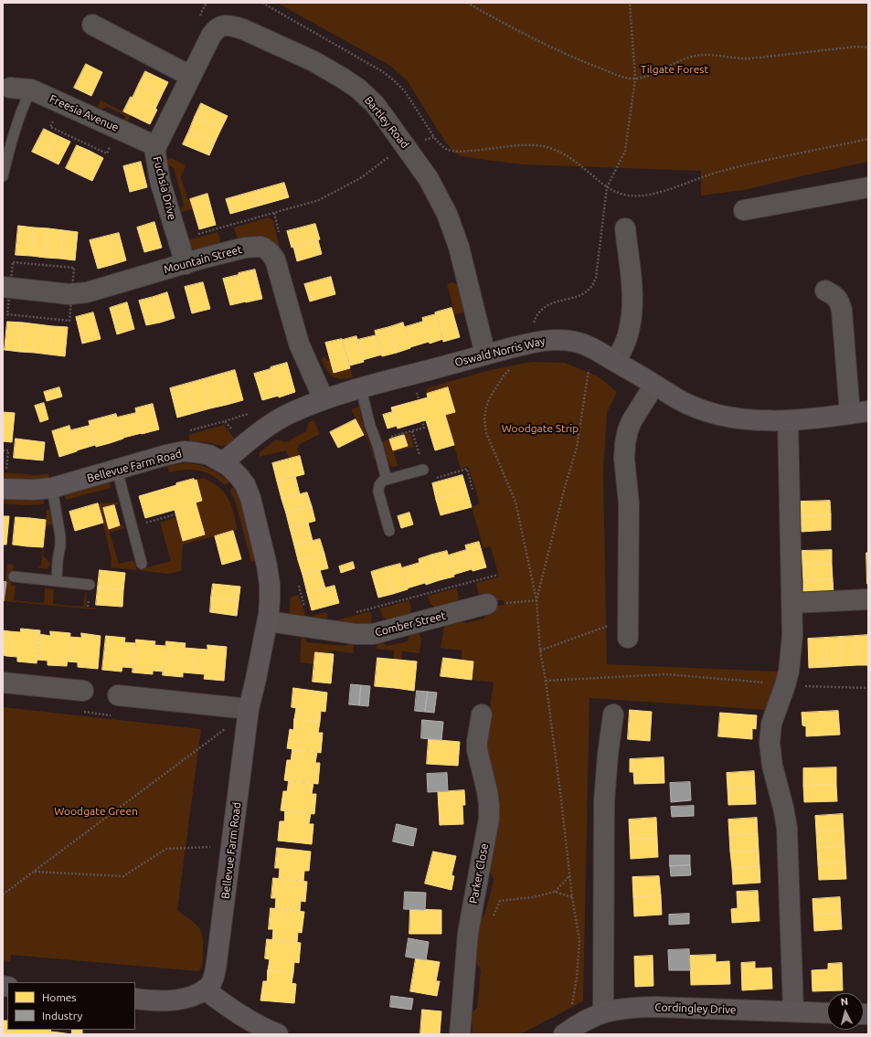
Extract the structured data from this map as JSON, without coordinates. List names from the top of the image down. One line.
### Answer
{"streets":{"street":["Freesia Avenue","Bartley Road","Fuchsia Drive","Mountain Street","Oswald Norris Way","Bellevue Farm Road","Comber Street","Parker Close","Cordingley Drive"]},"crossings":[["Freesia Avenue","Fuchsia Drive"],["Bartley Road","Fuchsia Drive"],["Bartley Road","Oswald Norris Way"],["Fuchsia Drive","Mountain Street"],["Mountain Street","Oswald Norris Way"],["Oswald Norris Way","Bellevue Farm Road"],["Bellevue Farm Road","Comber Street"]],"parks":["Tilgate Forest","Woodgate Strip","Woodgate Green"],"legend":["Homes","Industry"],"north":"top"}
